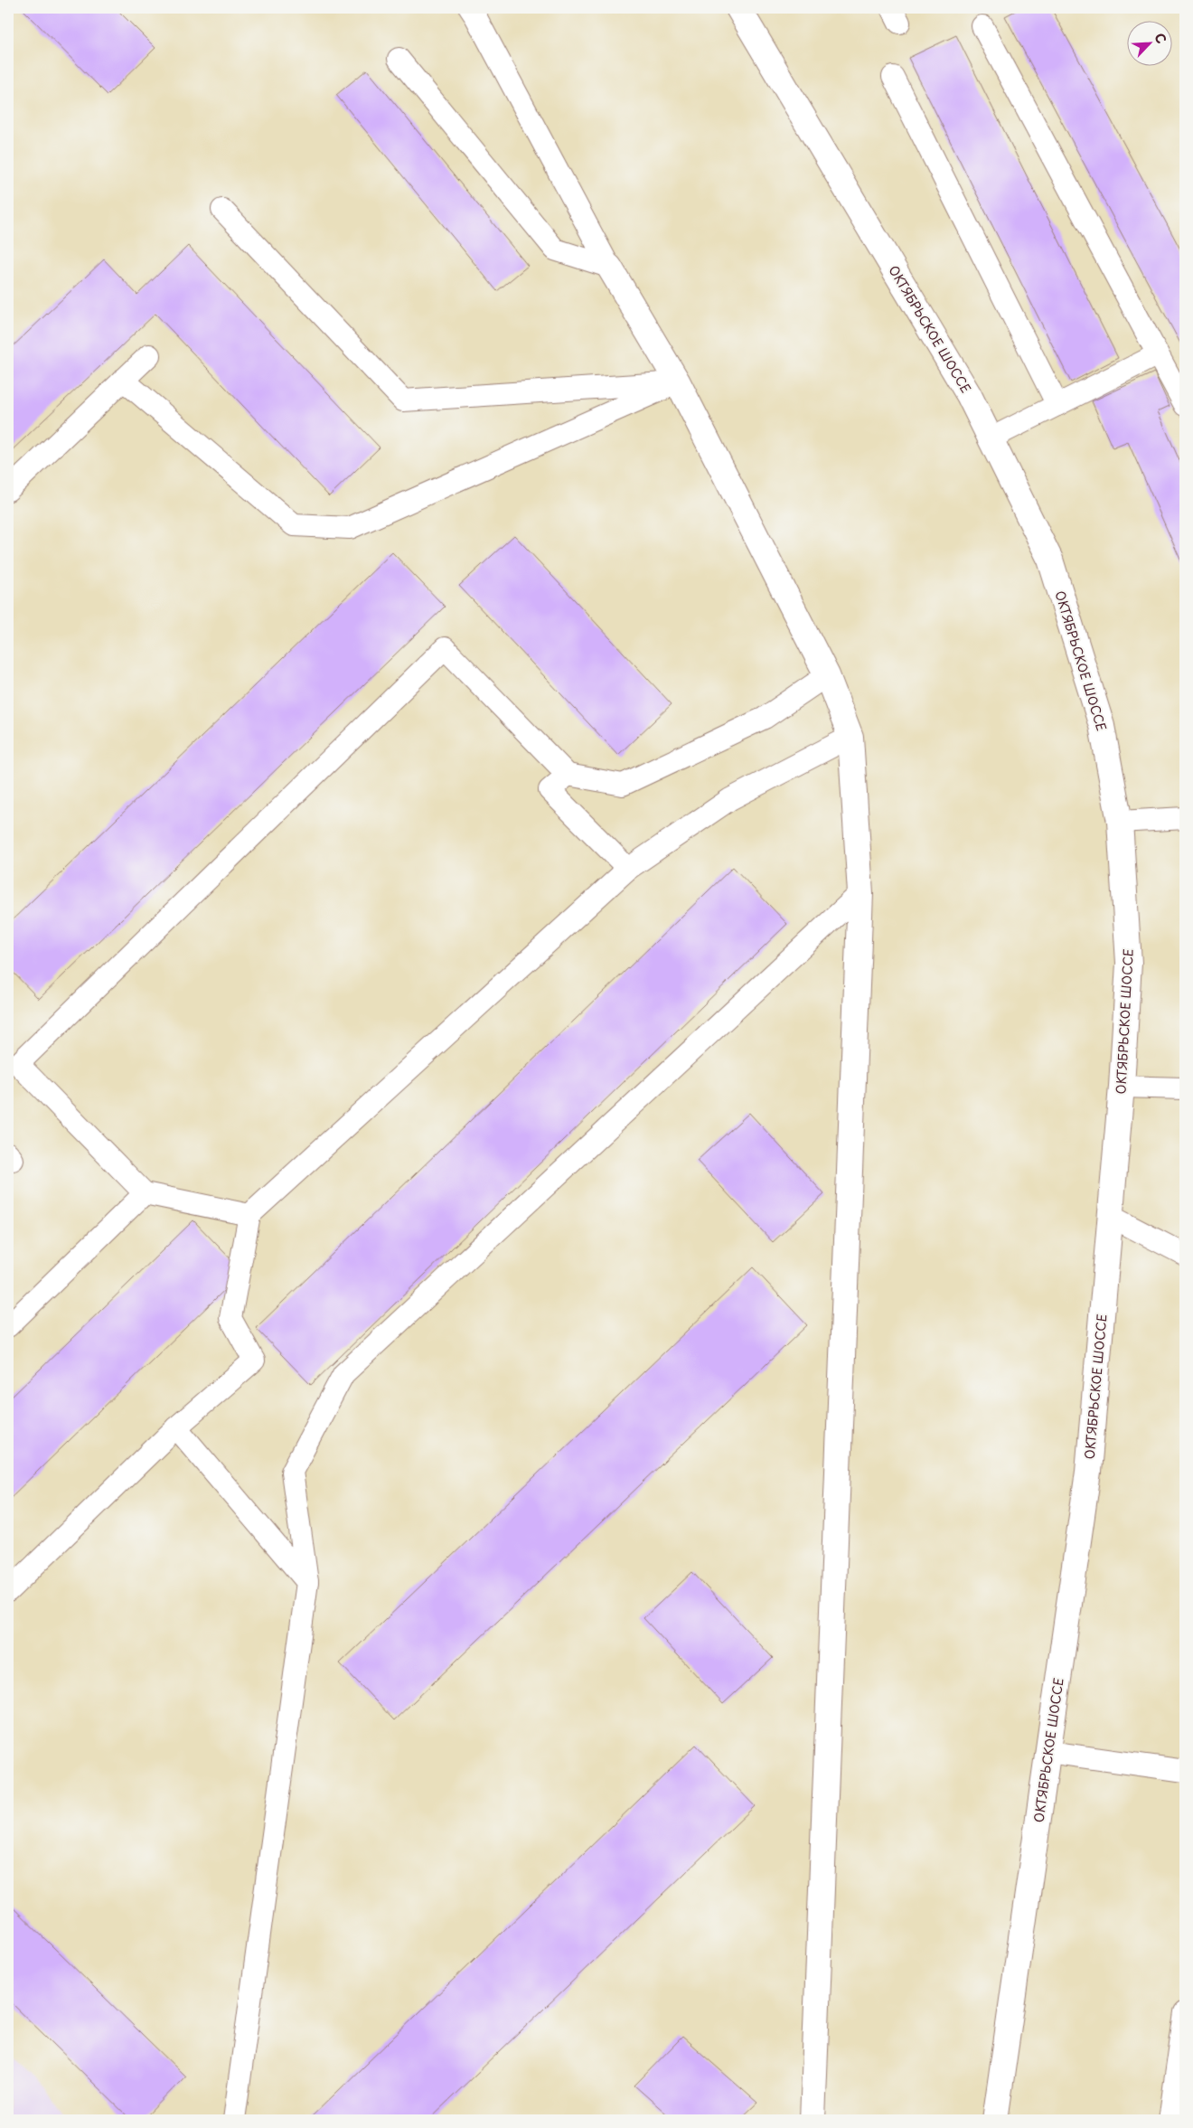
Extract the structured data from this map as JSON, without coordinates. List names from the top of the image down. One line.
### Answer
{"streets":{"main road":["ОКТЯБРЬСКОЕ ШОССЕ"]},"north":"top right"}
